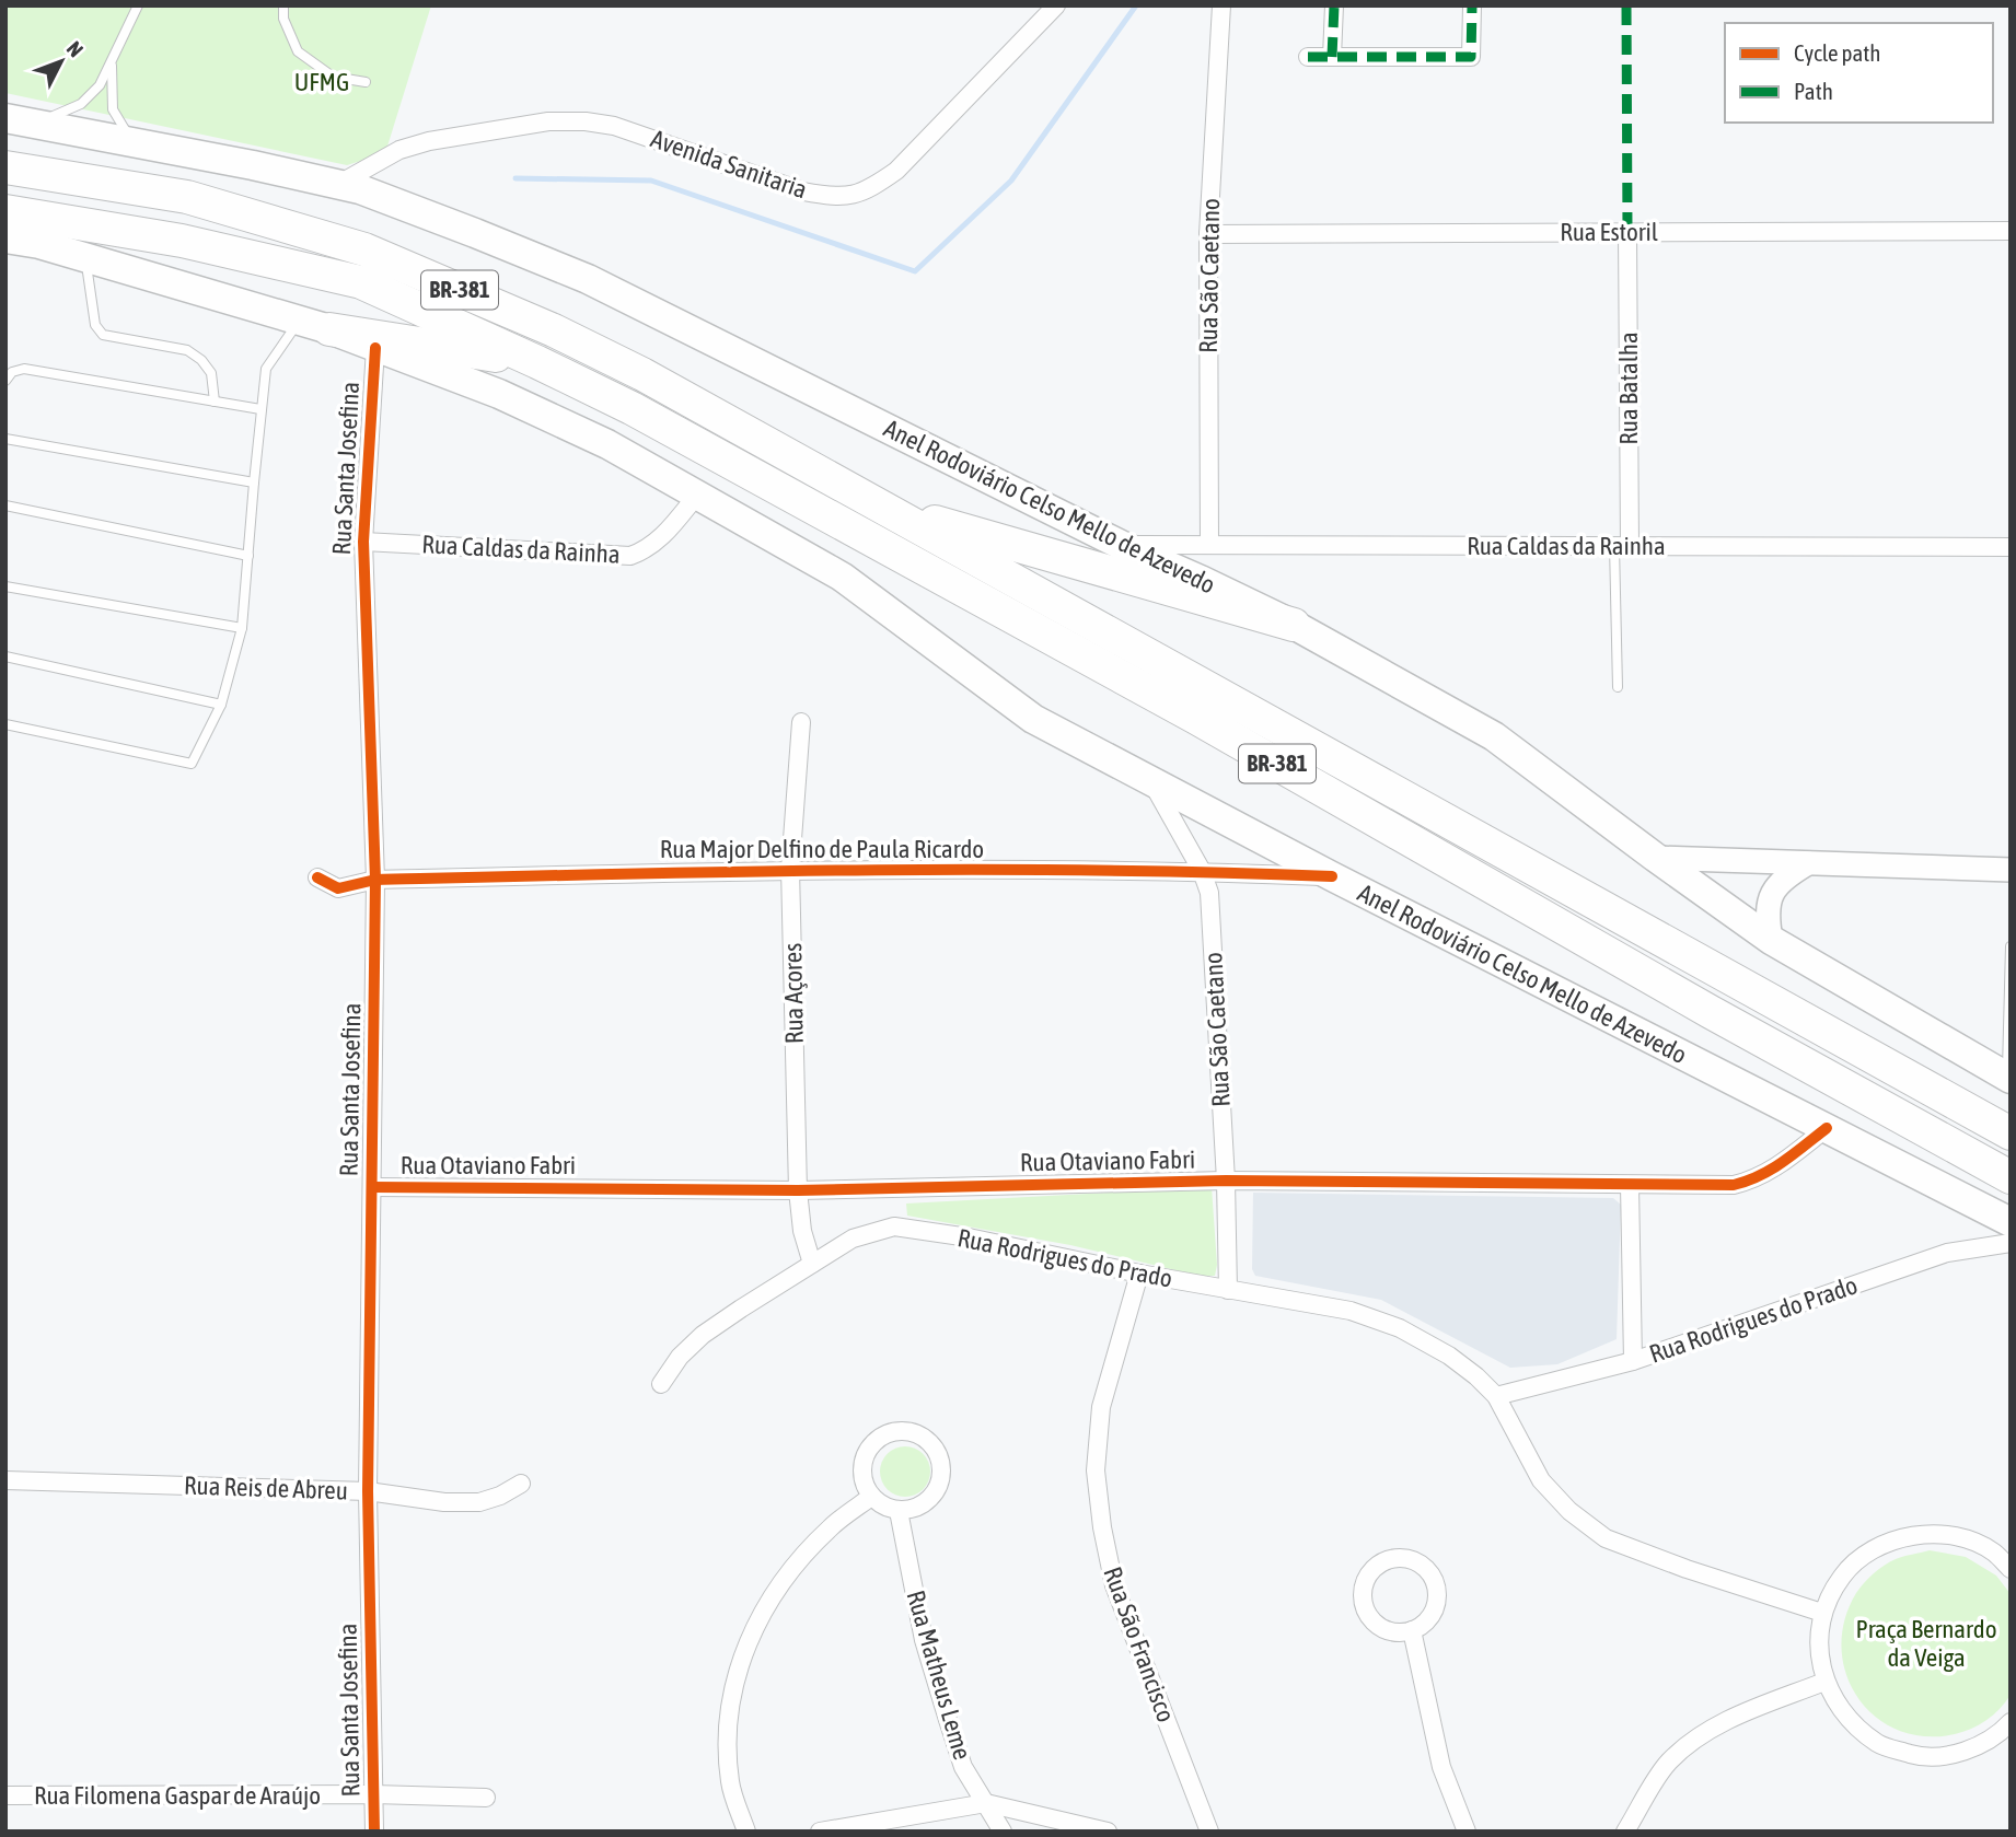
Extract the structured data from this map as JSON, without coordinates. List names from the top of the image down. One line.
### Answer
{"streets":{"highway":["BR-381","Anel Rodoviário Celso Mello de Azevedo"],"street":["Avenida Sanitaria","Rua Estoril","Rua São Caetano","Rua Batalha","Rua Santa Josefina","Rua Caldas da Rainha","Rua Major Delfino de Paula Ricardo","Rua Açores","Rua Otaviano Fabri","Rua Rodrigues do Prado","Rua Reis de Abreu","Rua São Francisco","Rua Matheus Leme","Rua Filomena Gaspar de Araújo"]},"crossings":[["Avenida Sanitaria","Anel Rodoviário Celso Mello de Azevedo"],["Rua Estoril","Rua São Caetano"],["Rua Estoril","Rua Batalha"],["Rua São Caetano","Anel Rodoviário Celso Mello de Azevedo"],["Rua São Caetano","Rua Caldas da Rainha"],["Rua São Caetano","Rua Major Delfino de Paula Ricardo"],["Rua São Caetano","Rua Otaviano Fabri"],["Rua São Caetano","Rua Rodrigues do Prado"],["Rua Batalha","Rua Caldas da Rainha"],["Rua Santa Josefina","Anel Rodoviário Celso Mello de Azevedo"],["Rua Santa Josefina","Rua Caldas da Rainha"],["Rua Santa Josefina","Rua Major Delfino de Paula Ricardo"],["Rua Santa Josefina","Rua Otaviano Fabri"],["Rua Santa Josefina","Rua Reis de Abreu"],["Rua Santa Josefina","Rua Filomena Gaspar de Araújo"],["Anel Rodoviário Celso Mello de Azevedo","Rua Caldas da Rainha"],["Anel Rodoviário Celso Mello de Azevedo","Rua Major Delfino de Paula Ricardo"],["Anel Rodoviário Celso Mello de Azevedo","Rua Otaviano Fabri"],["Rua Major Delfino de Paula Ricardo","Rua Açores"],["Rua Açores","Rua Otaviano Fabri"],["Rua Açores","Rua Rodrigues do Prado"],["Rua Rodrigues do Prado","Rua São Francisco"]],"parks":["UFMG","Praça Bernardo da Veiga"],"legend":["Cycle path","Path"],"north":"top right"}
